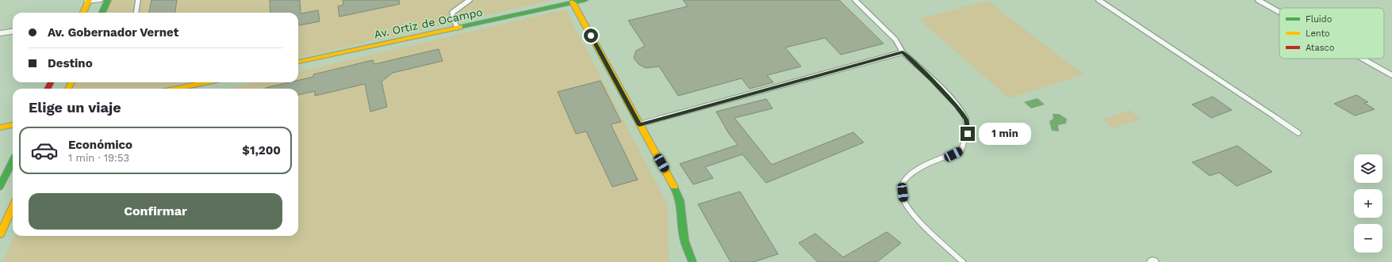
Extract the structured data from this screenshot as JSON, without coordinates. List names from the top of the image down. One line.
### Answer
{"streets":{"street":["Av. Ortiz de Ocampo"]},"legend":["Fluido","Lento","Atasco"],"page":{"banner":["Av. Gobernador Vernet","Destino"],"heading":"Elige un viaje","bubble":"1 min","list":[{"name":"Económico","note":"1 min · 19:53","value":"$1,200"}],"map_buttons":["+","−"],"buttons":"Confirmar"}}
